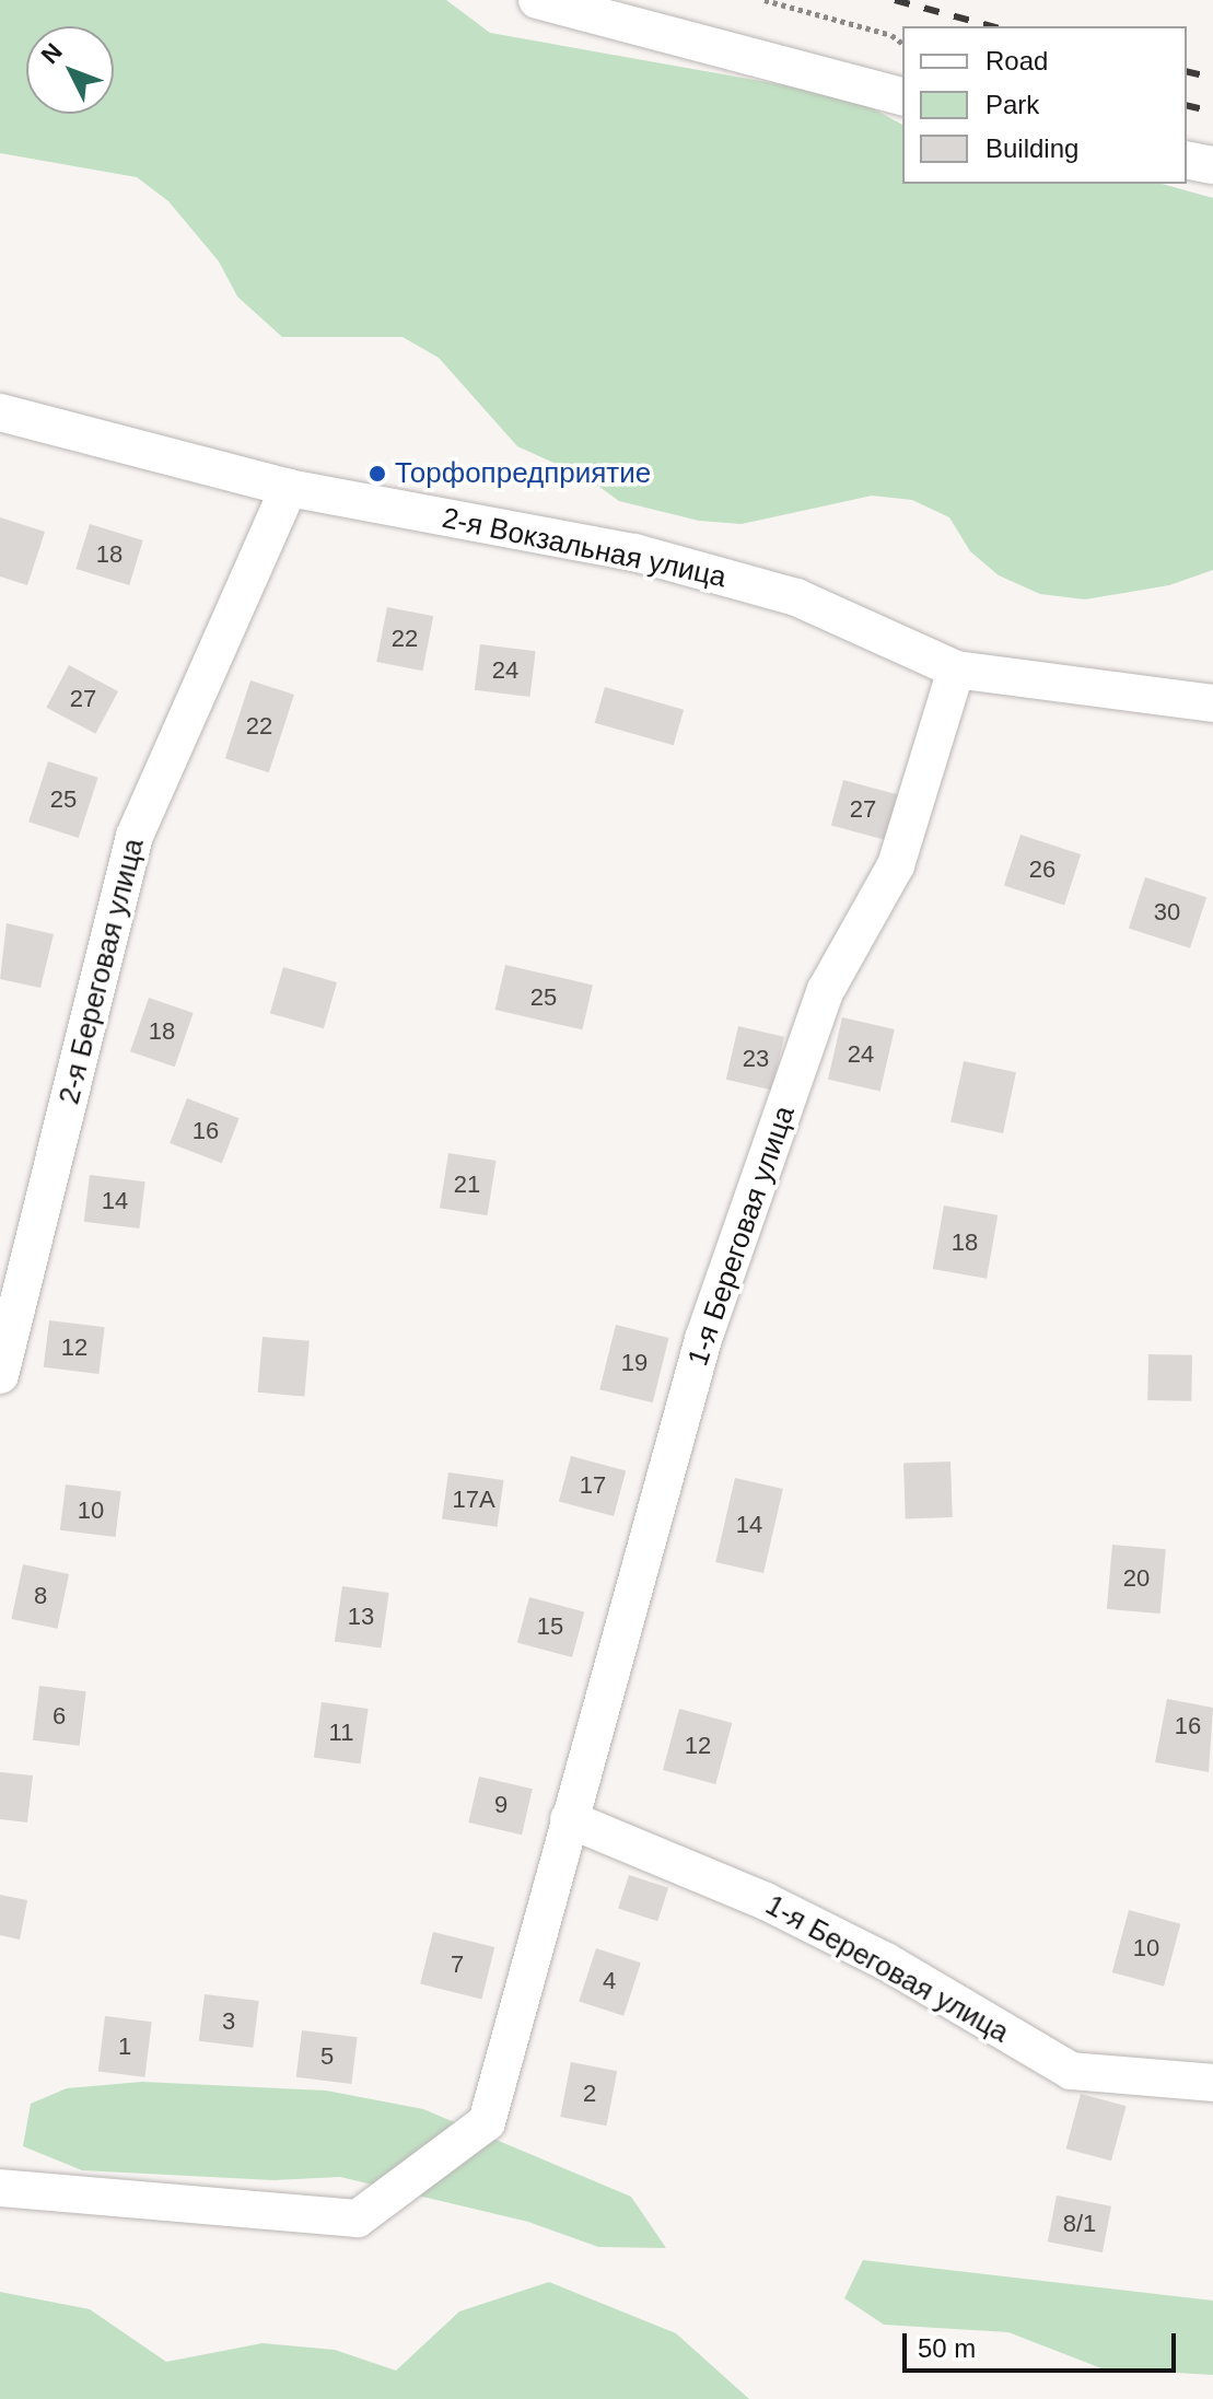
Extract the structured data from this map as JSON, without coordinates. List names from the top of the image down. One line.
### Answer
{"streets":{"street":["2-я Вокзальная улица","2-я Береговая улица","1-я Береговая улица"]},"crossings":[["2-я Вокзальная улица","2-я Береговая улица"],["2-я Вокзальная улица","1-я Береговая улица"]],"places":["Торфопредприятие"],"house_numbers":["18","22","24","27","22","25","27","26","30","25","18","24","23","16","21","14","18","12","19","17","17А","10","14","20","8","13","15","6","16","11","12","9","10","7","4","3","1","5","2","8/1"],"legend":["Road","Park","Building"],"scale_bar":"50 m","north":"top left"}
